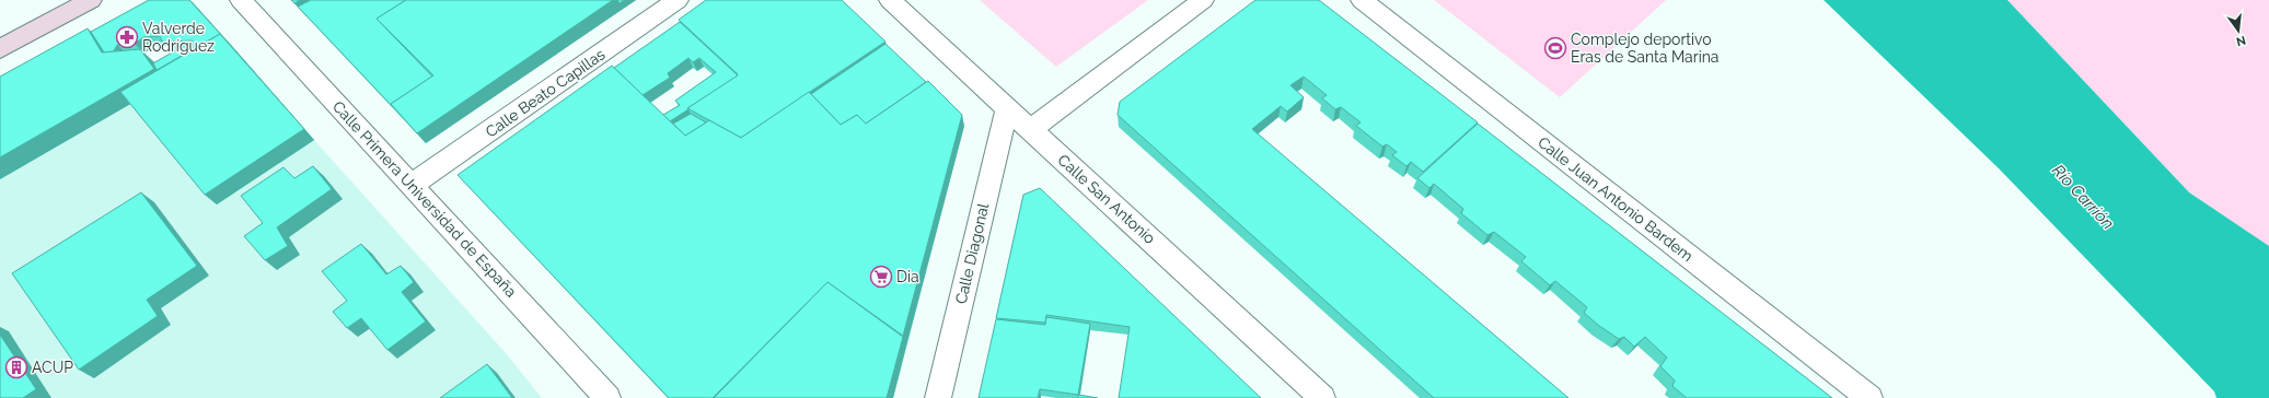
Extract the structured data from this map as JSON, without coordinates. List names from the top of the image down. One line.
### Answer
{"streets":{"street":["Calle Beato Capillas","Calle Primera Universidad de España","Calle San Antonio","Calle Juan Antonio Bardem","Calle Diagonal"]},"crossings":[["Calle Beato Capillas","Calle Primera Universidad de España"],["Calle San Antonio","Calle Diagonal"]],"water":["Río Carrión"],"places":{"pharmacy":["Valverde Rodríguez"],"sports":["Complejo deportivo Eras de Santa Marina"],"supermarket":["Dia"],"building":["ACUP"]},"north":"bottom"}
